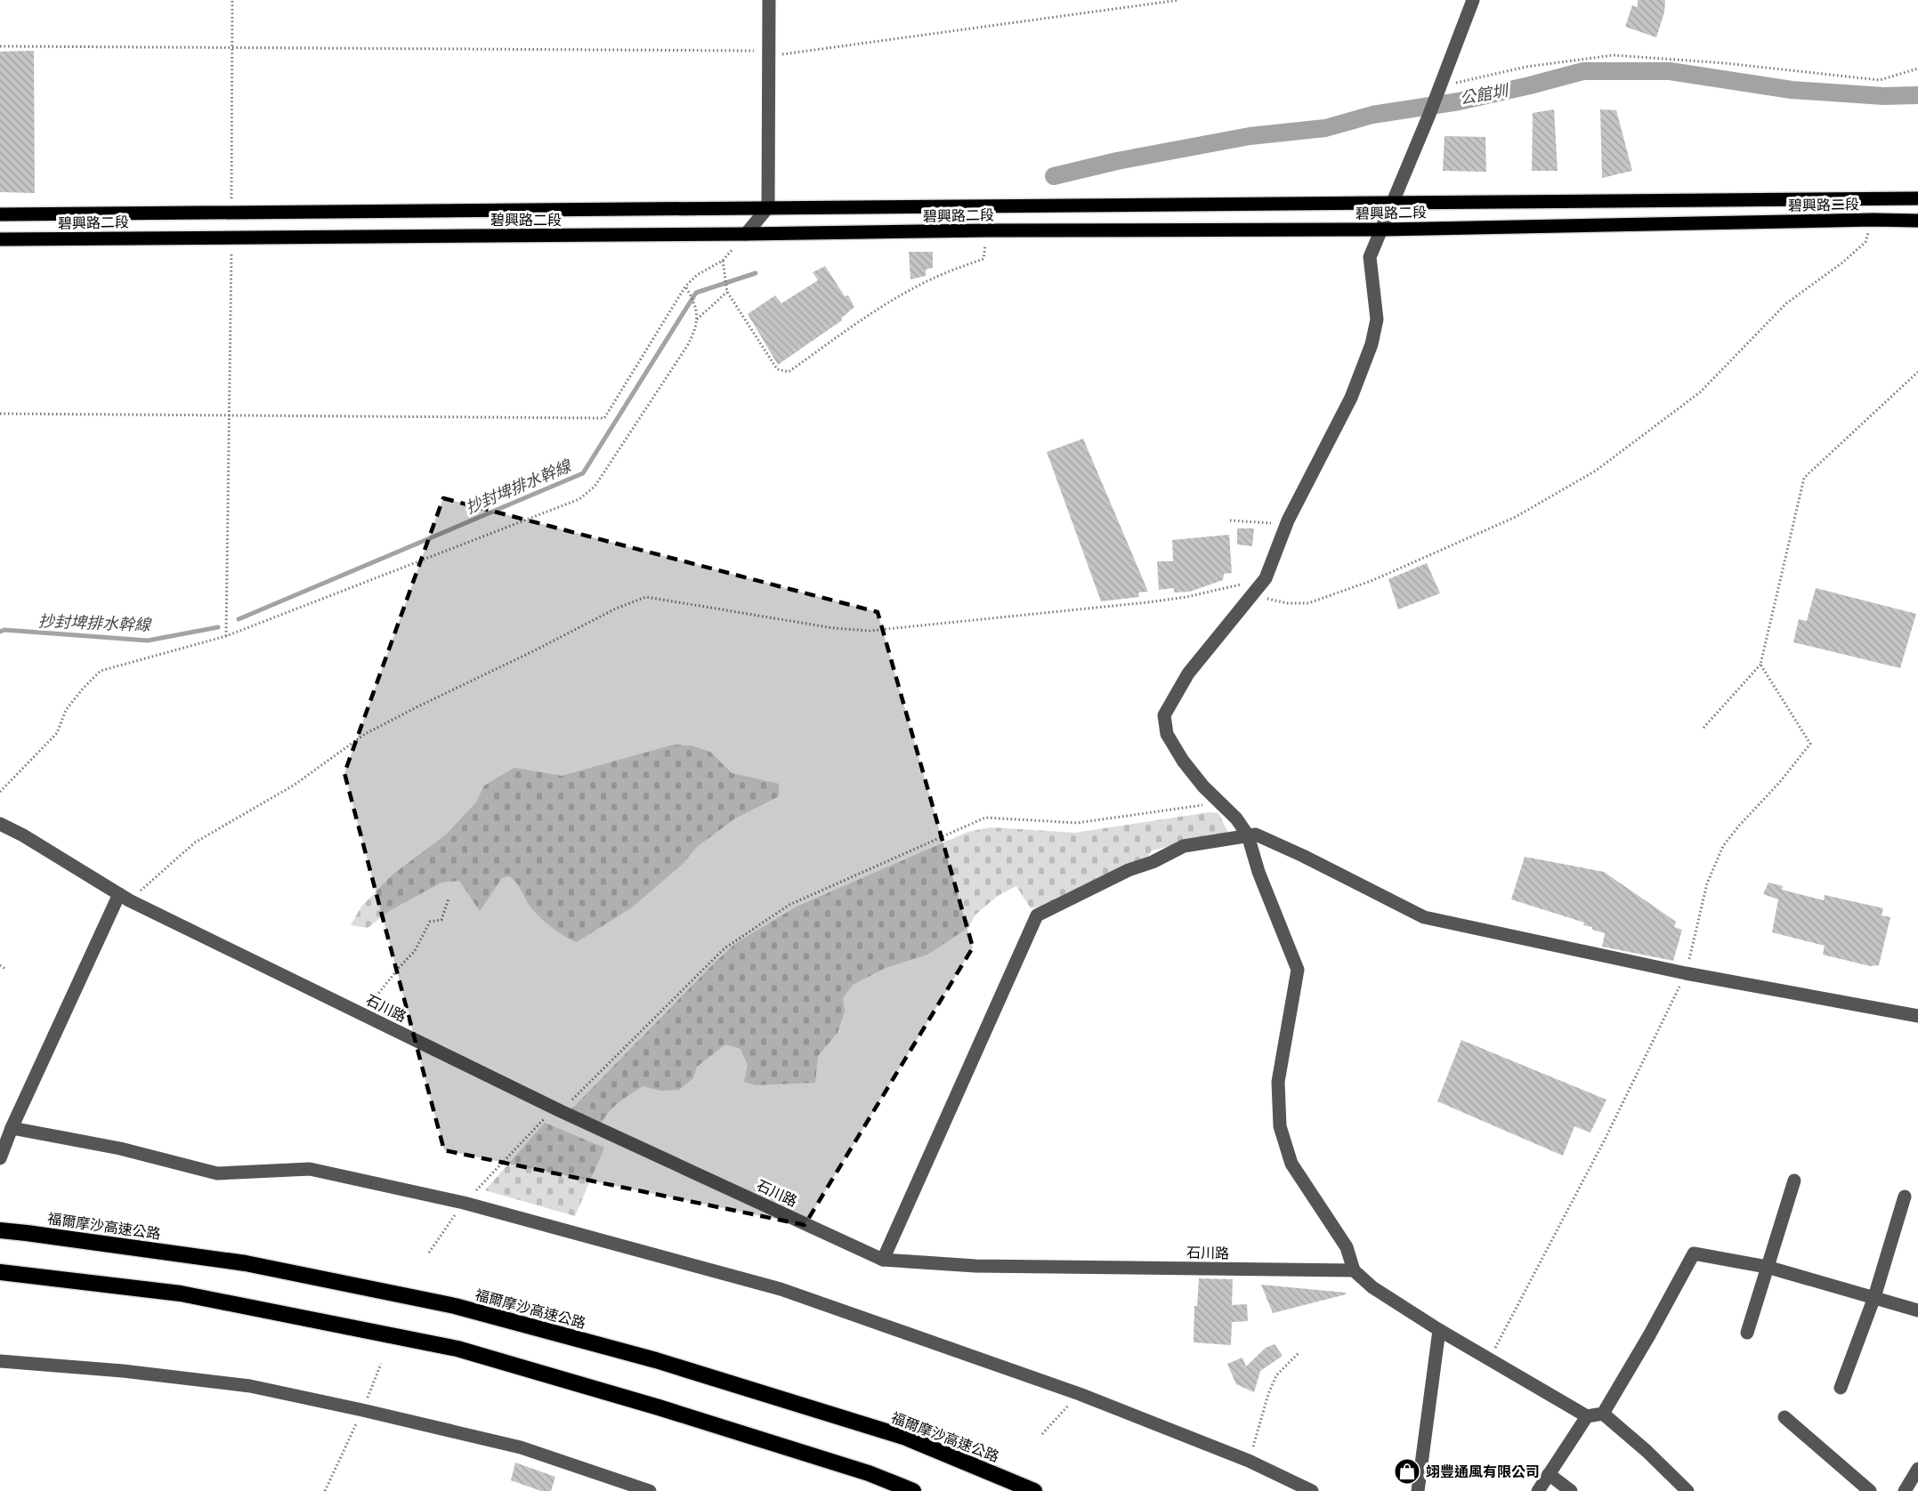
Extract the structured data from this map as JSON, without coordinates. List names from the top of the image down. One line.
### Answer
{"streets":{"highway":["福爾摩沙高速公路"],"main road":["碧興路二段"],"street":["石川路"]},"water":["公館圳","抄封埤排水幹線"],"places":{"shop":["翊豐通風有限公司"]}}
